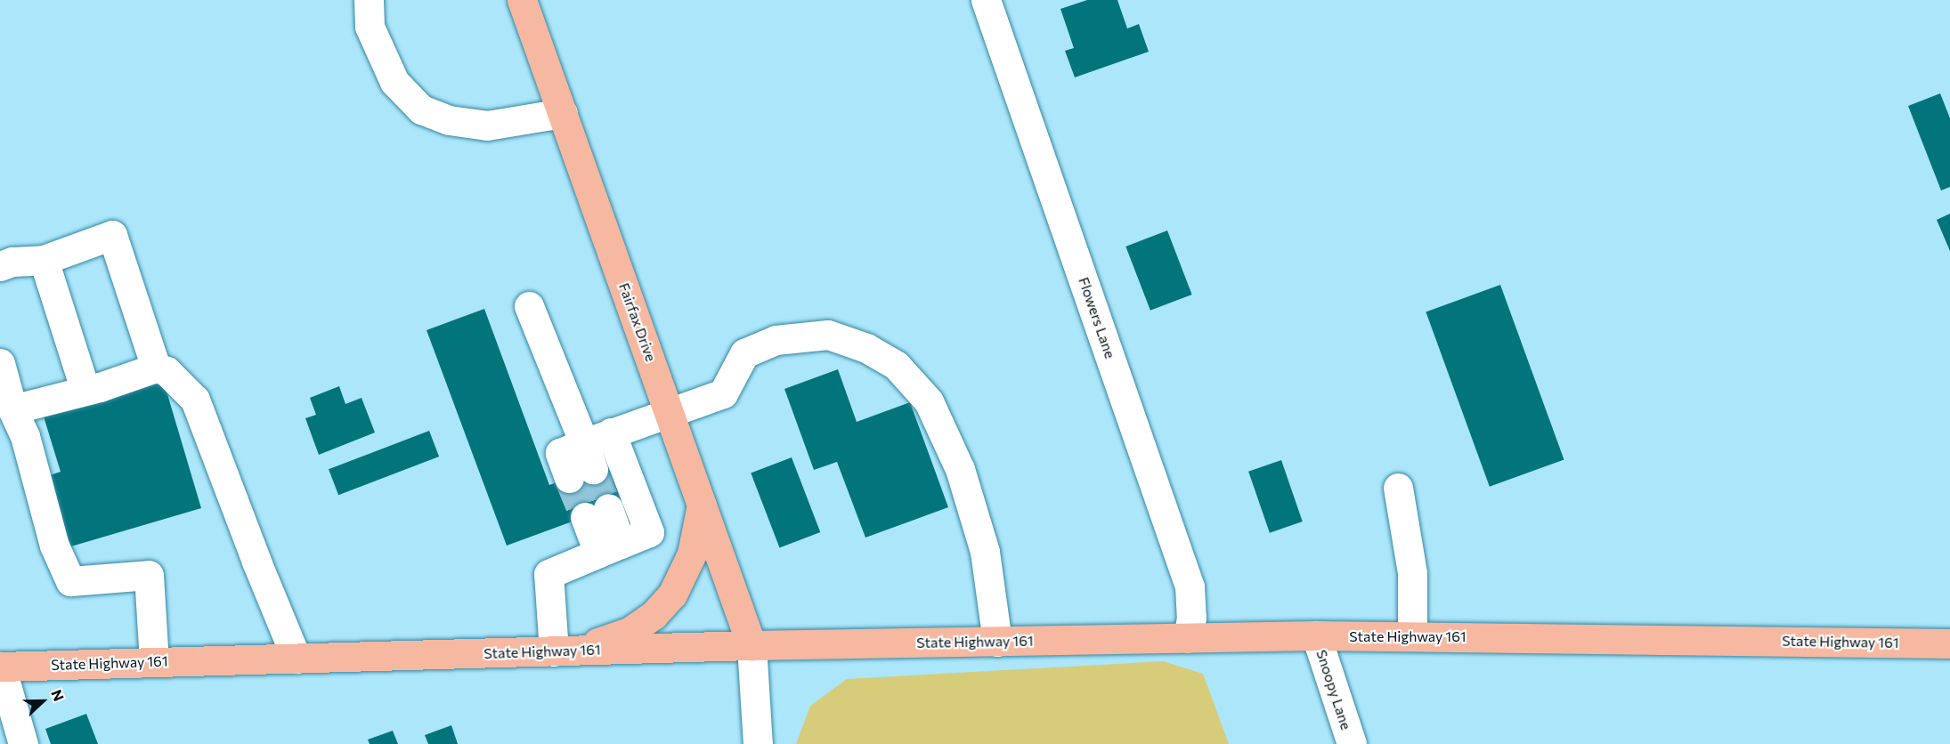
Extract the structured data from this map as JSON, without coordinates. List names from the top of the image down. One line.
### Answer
{"streets":{"main road":["Fairfax Drive","State Highway 161"],"street":["Flowers Lane","Snoopy Lane"]},"crossings":[["Flowers Lane","State Highway 161"],["Fairfax Drive","State Highway 161"],["State Highway 161","Snoopy Lane"]],"north":"right"}
